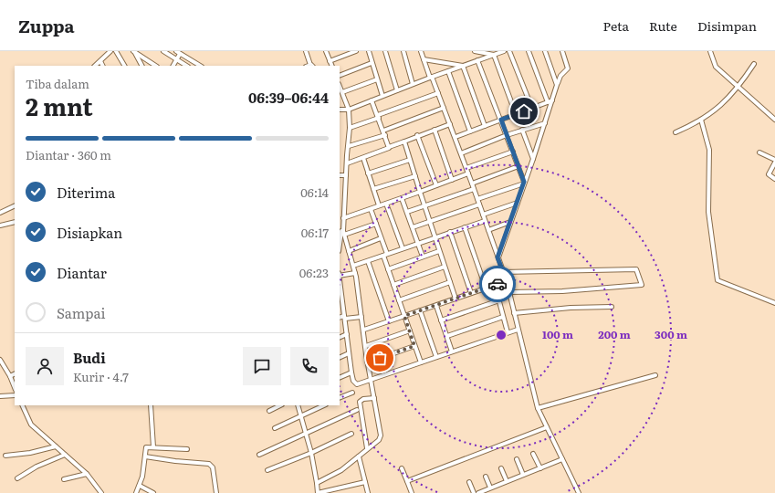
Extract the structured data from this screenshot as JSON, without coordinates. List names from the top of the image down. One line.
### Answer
{"page":{"header":"Zuppa","nav":["Peta","Rute","Disimpan"],"heading":["2 mnt","Tiba dalam","06:39–06:44"],"panel":["Budi","Kurir · 4.7"],"bar":"Diantar · 360 m","list":[["Diterima","06:14"],["Disiapkan","06:17"],["Diantar","06:23"],"Sampai"]},"rings":["100 m","200 m","300 m"]}
